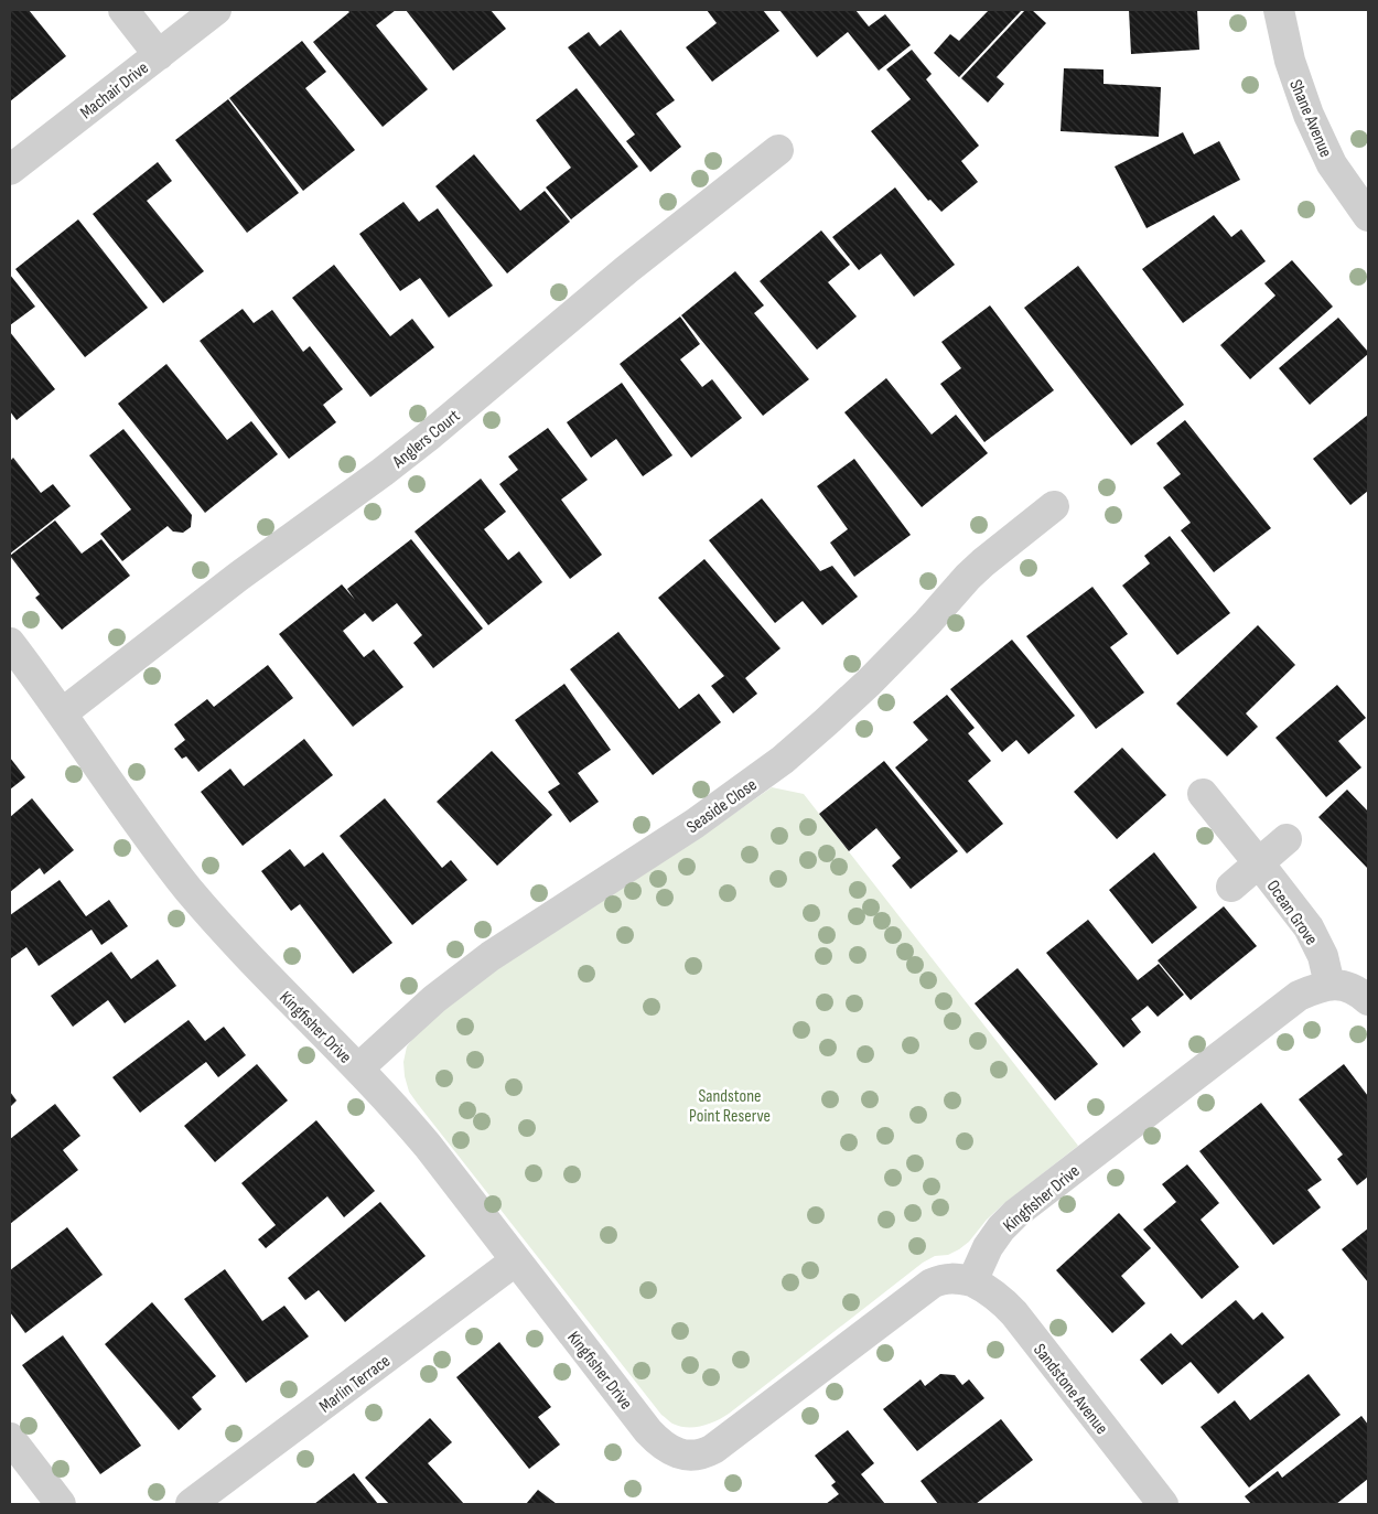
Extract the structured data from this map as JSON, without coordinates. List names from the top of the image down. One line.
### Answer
{"streets":{"street":["Machair Drive","Shane Avenue","Anglers Court","Seaside Close","Ocean Grove","Kingfisher Drive","Marlin Terrace","Sandstone Avenue"]},"crossings":[["Anglers Court","Kingfisher Drive"],["Seaside Close","Kingfisher Drive"],["Ocean Grove","Kingfisher Drive"],["Kingfisher Drive","Marlin Terrace"],["Kingfisher Drive","Sandstone Avenue"]],"parks":["Sandstone Point Reserve"]}
